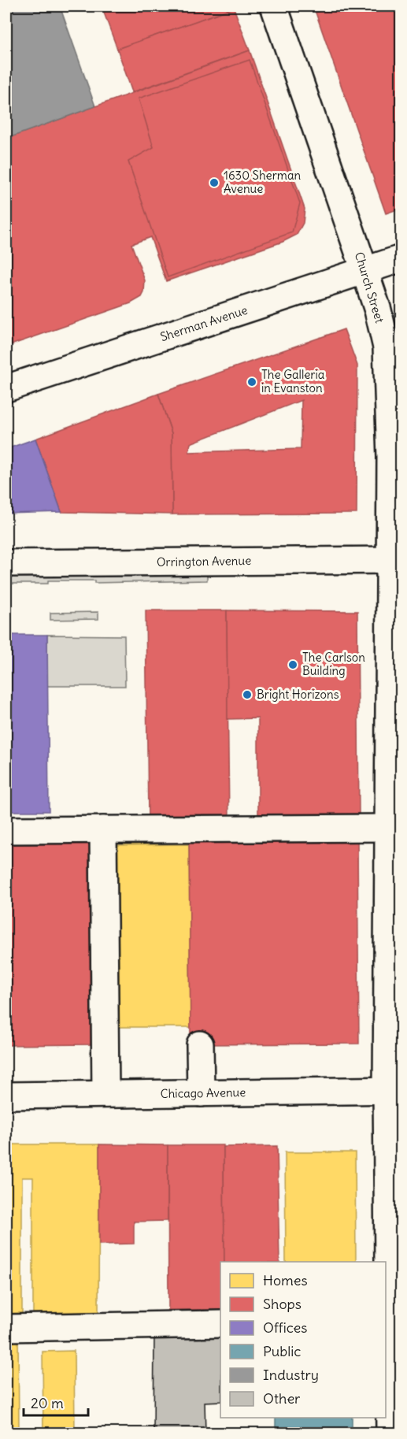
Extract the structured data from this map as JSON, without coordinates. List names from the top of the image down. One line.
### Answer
{"streets":{"main road":["Church Street","Sherman Avenue","Orrington Avenue","Chicago Avenue"]},"crossings":[["Church Street","Sherman Avenue"],["Church Street","Orrington Avenue"],["Church Street","Chicago Avenue"]],"places":["1630 Sherman Avenue","The Galleria in Evanston","The Carlson Building","Bright Horizons"],"legend":["Homes","Shops","Offices","Public","Industry","Other"],"scale_bar":"20 m"}
